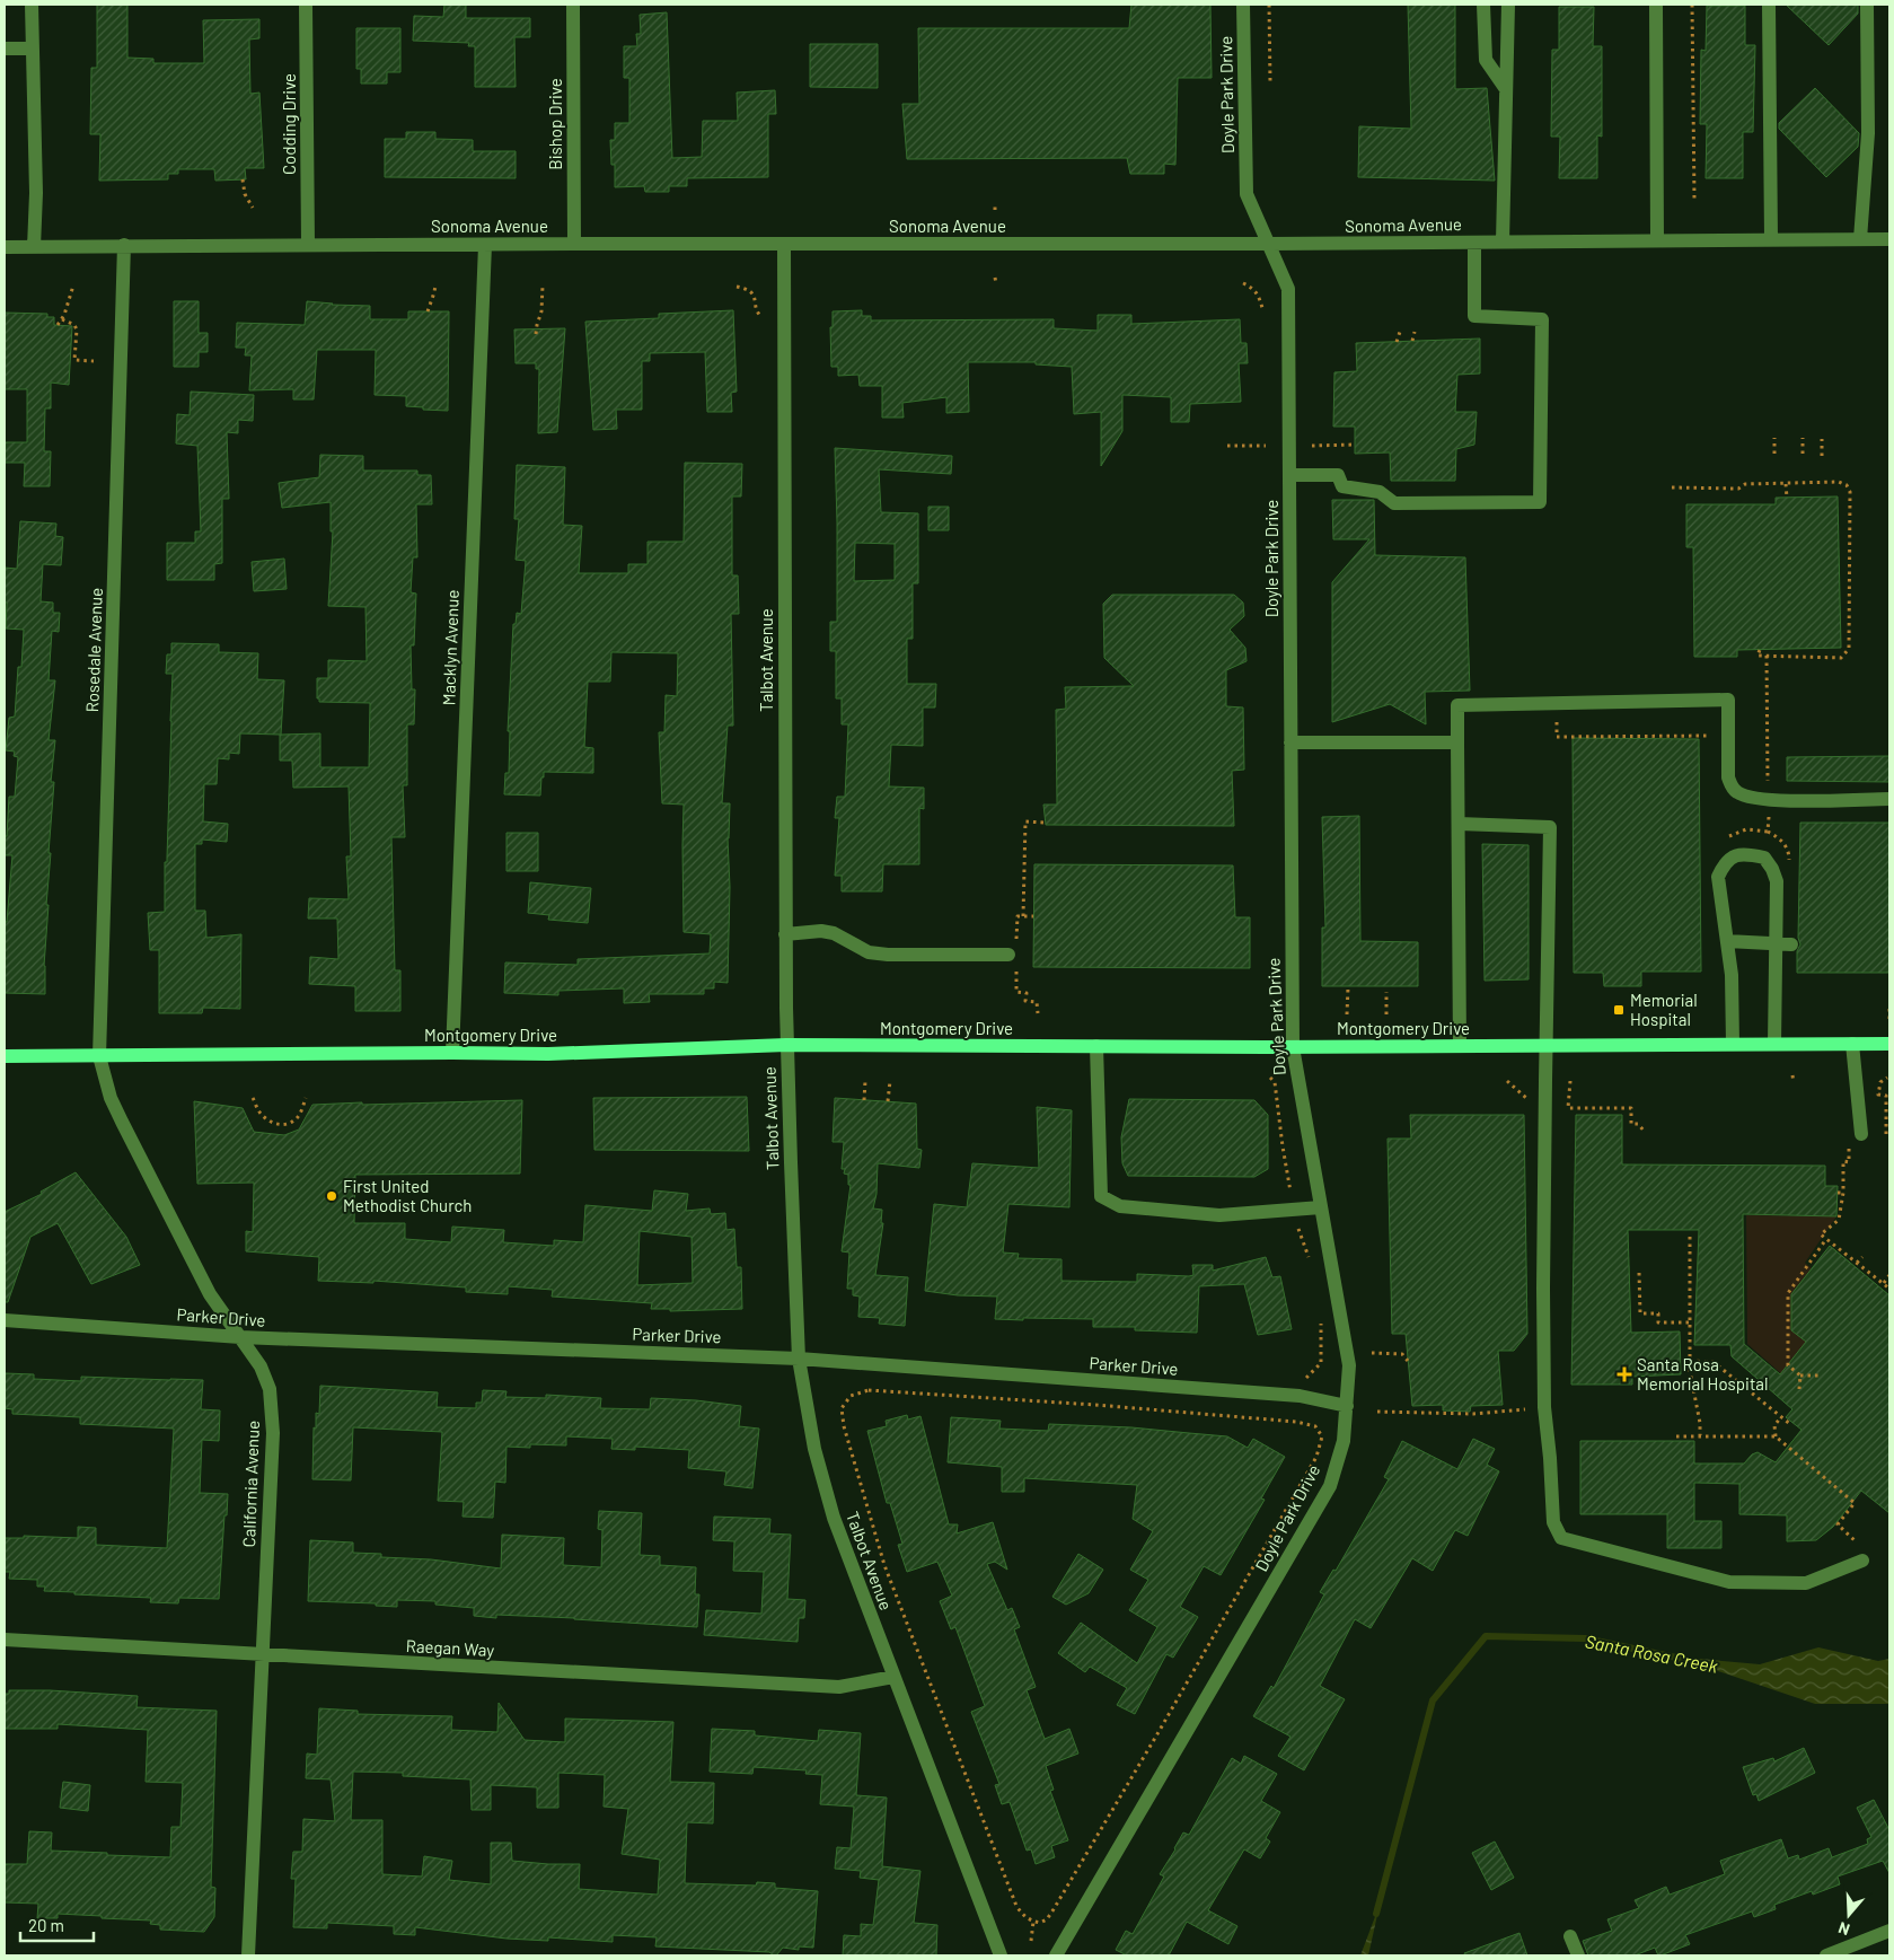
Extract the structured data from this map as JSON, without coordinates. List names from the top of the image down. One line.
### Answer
{"streets":{"main road":["Montgomery Drive"],"street":["Doyle Park Drive","Codding Drive","Bishop Drive","Sonoma Avenue","Macklyn Avenue","Rosedale Avenue","Talbot Avenue","Parker Drive","California Avenue","Raegan Way"]},"crossings":[["Doyle Park Drive","Sonoma Avenue"],["Doyle Park Drive","Montgomery Drive"],["Doyle Park Drive","Parker Drive"],["Codding Drive","Sonoma Avenue"],["Bishop Drive","Sonoma Avenue"],["Sonoma Avenue","Macklyn Avenue"],["Sonoma Avenue","Rosedale Avenue"],["Sonoma Avenue","Talbot Avenue"],["Macklyn Avenue","Montgomery Drive"],["Rosedale Avenue","Montgomery Drive"],["Rosedale Avenue","California Avenue"],["Talbot Avenue","Montgomery Drive"],["Talbot Avenue","Parker Drive"],["Talbot Avenue","Raegan Way"],["Montgomery Drive","California Avenue"],["Parker Drive","California Avenue"],["California Avenue","Raegan Way"]],"water":["Santa Rosa Creek"],"places":{"transit":["Memorial Hospital"],"other":["First United Methodist Church"],"health":["Santa Rosa Memorial Hospital"]},"scale_bar":"20 m","north":"bottom"}
